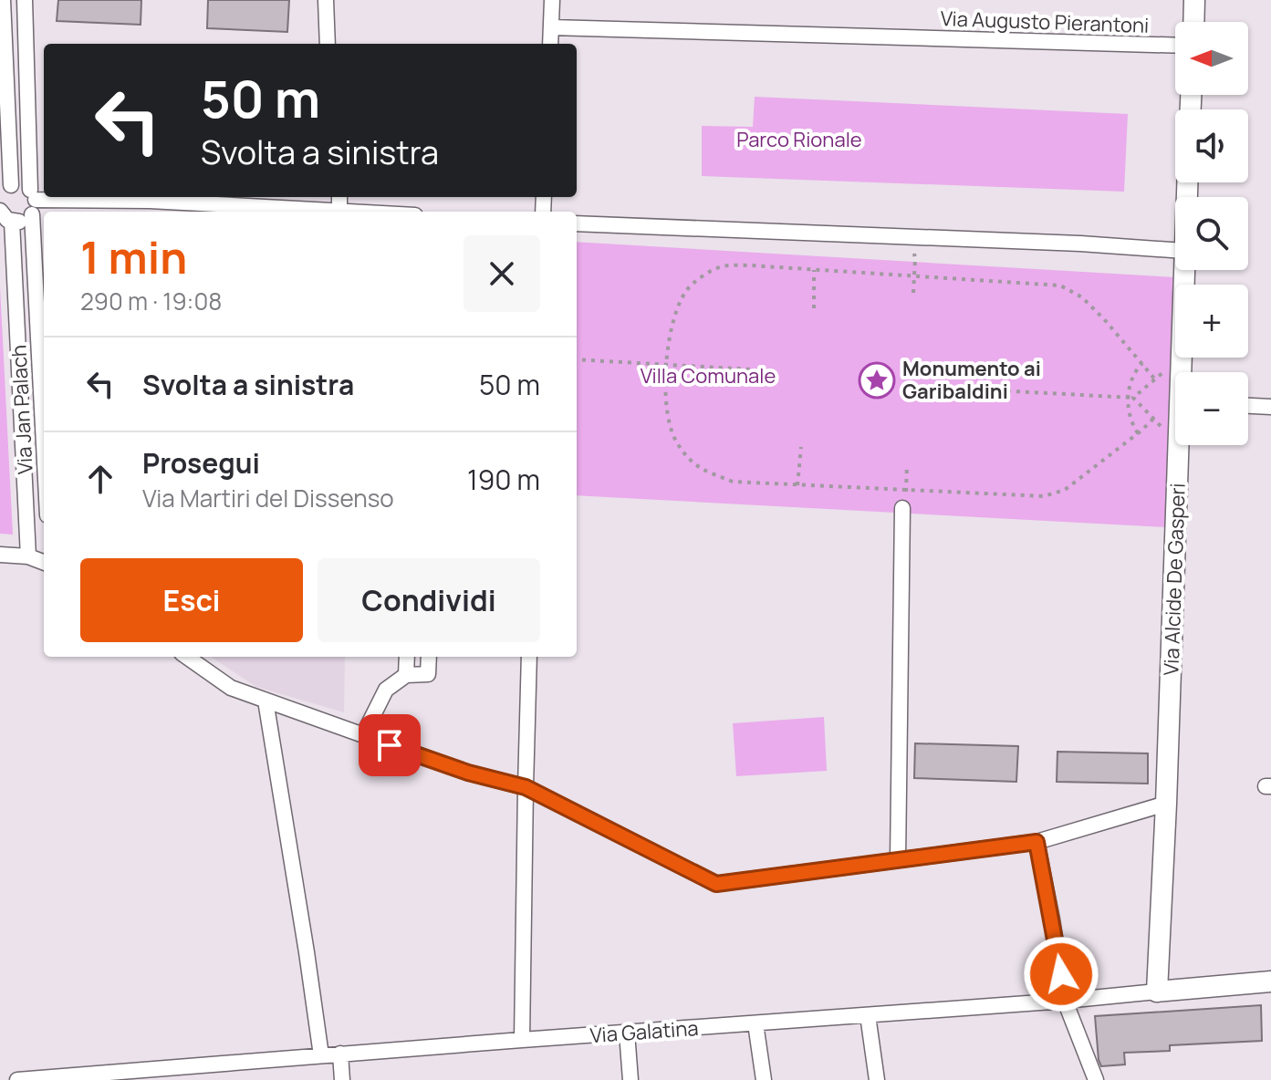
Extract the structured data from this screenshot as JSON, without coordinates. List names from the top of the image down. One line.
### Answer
{"streets":{"main road":["Via Alcide De Gasperi","Via Galatina"],"street":["Via Augusto Pierantoni","Via Jan Palach"]},"crossings":[["Via Alcide De Gasperi","Via Galatina"]],"parks":["Parco Rionale","Villa Comunale"],"places":{"place":["Monumento ai Garibaldini"]},"north":"left","page":{"map_buttons":["+","−"],"turn":["50 m","Svolta a sinistra"],"heading":["1 min","290 m · 19:08"],"list":[{"name":"Svolta a sinistra","value":"50 m"},{"name":"Prosegui","note":"Via Martiri del Dissenso","value":"190 m"}],"buttons":["Esci","Condividi"]}}
